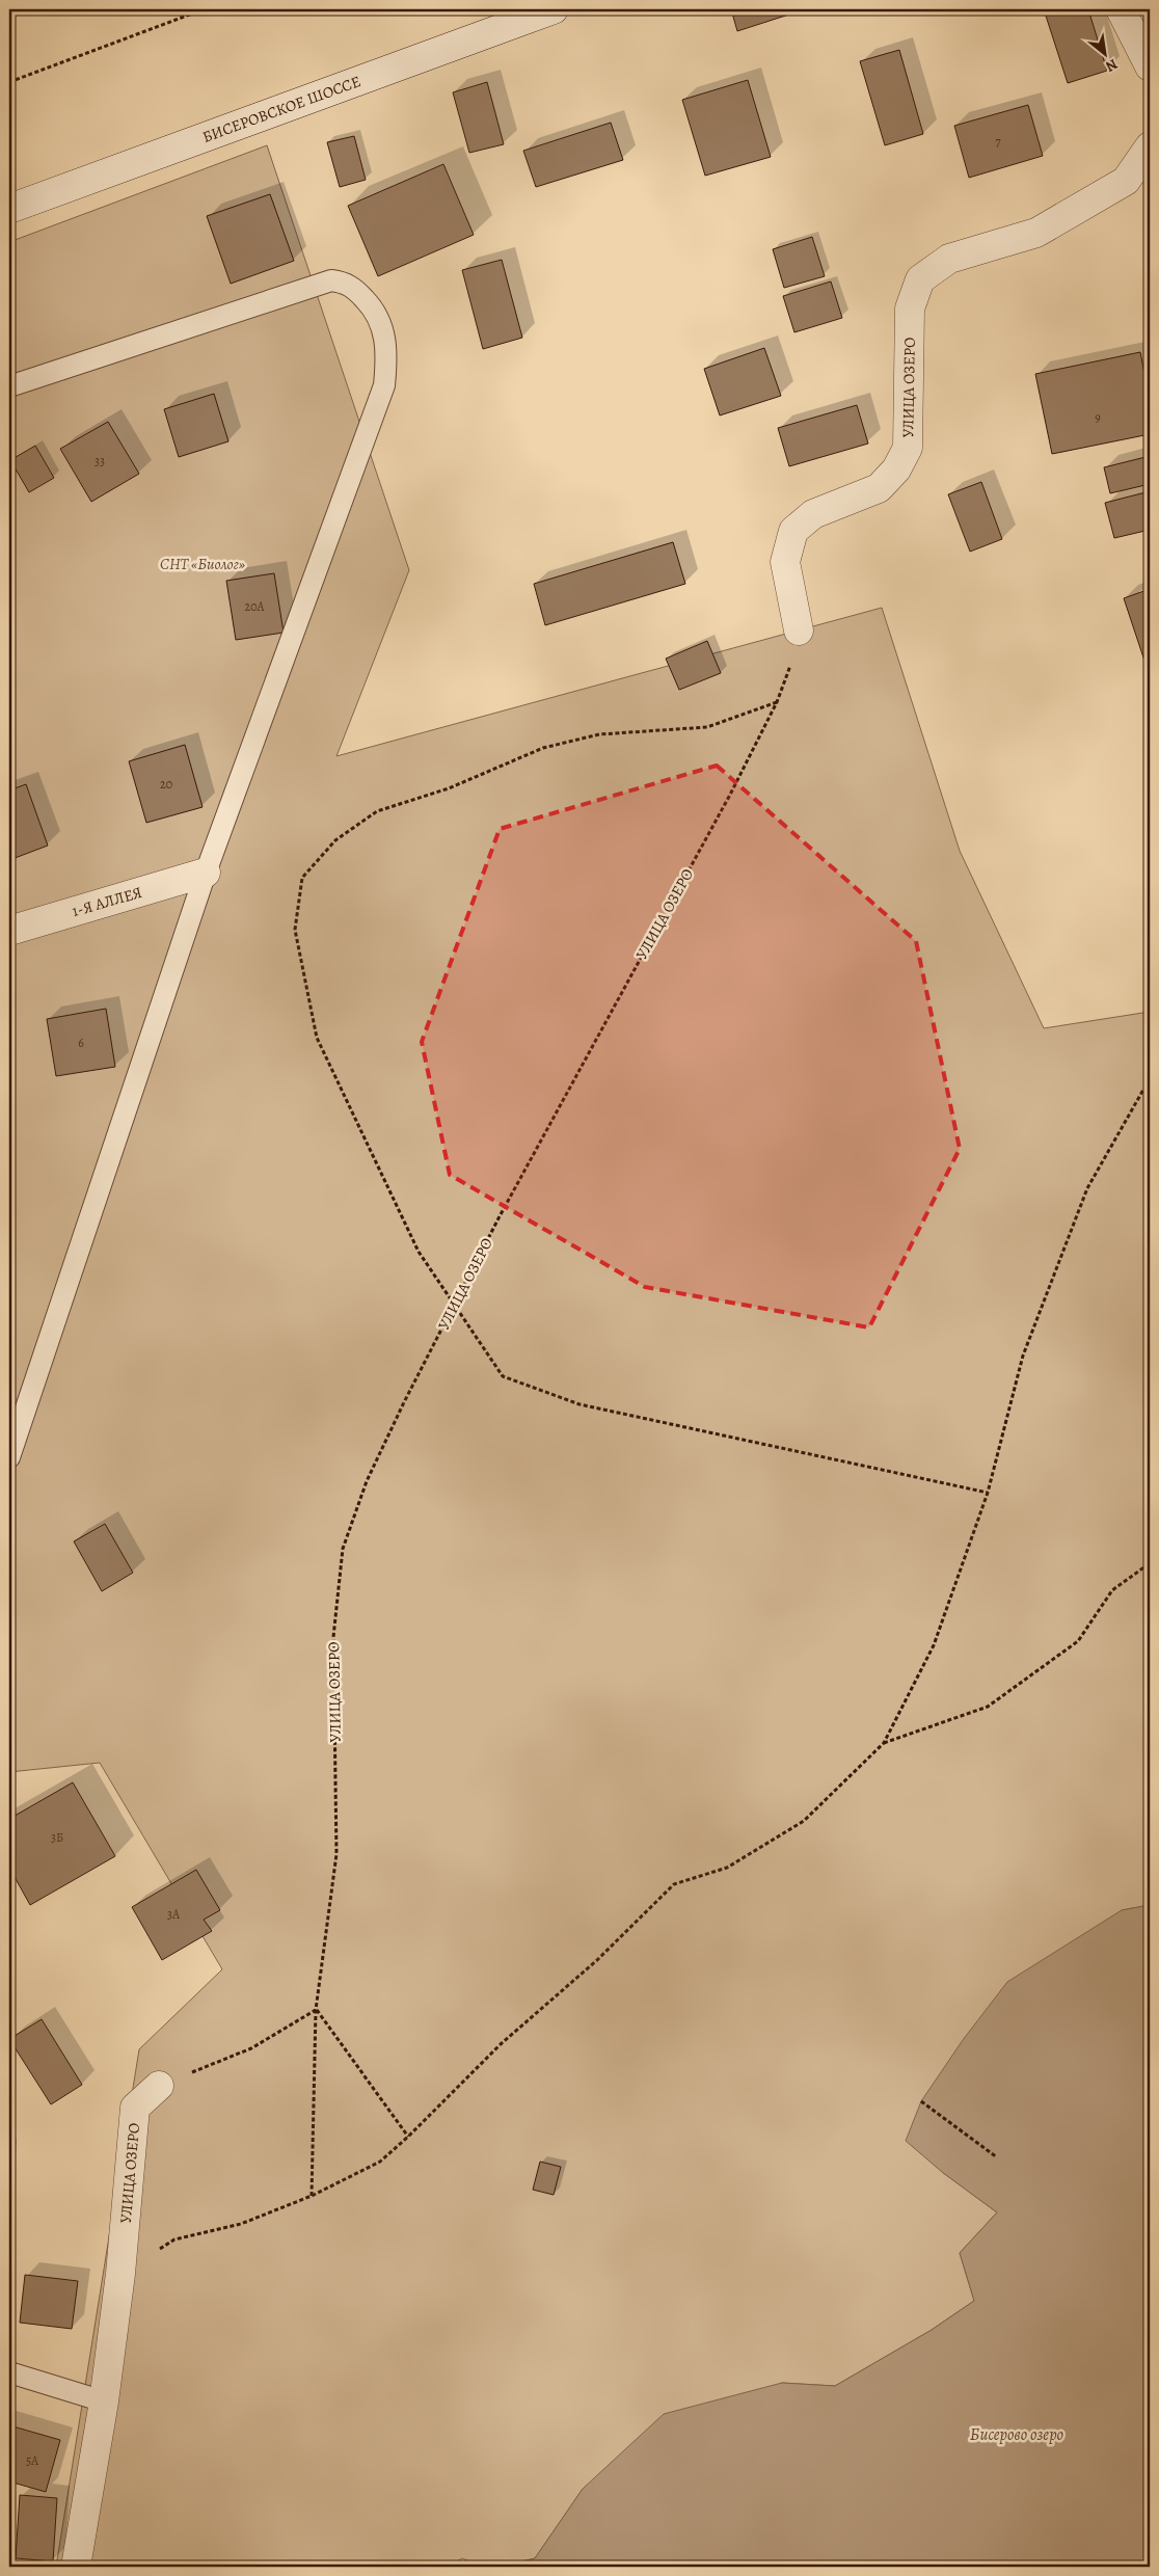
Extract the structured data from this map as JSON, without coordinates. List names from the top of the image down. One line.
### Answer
{"streets":{"street":["БИСЕРОВСКОЕ ШОССЕ","УЛИЦА ОЗЕРО","1-Я АЛЛЕЯ"]},"water":["Бисерово озеро"],"parks":["СНТ «Биолог»"],"house_numbers":["7","9","33","20А","20","6","3Б","3А","5А"],"north":"bottom right"}
